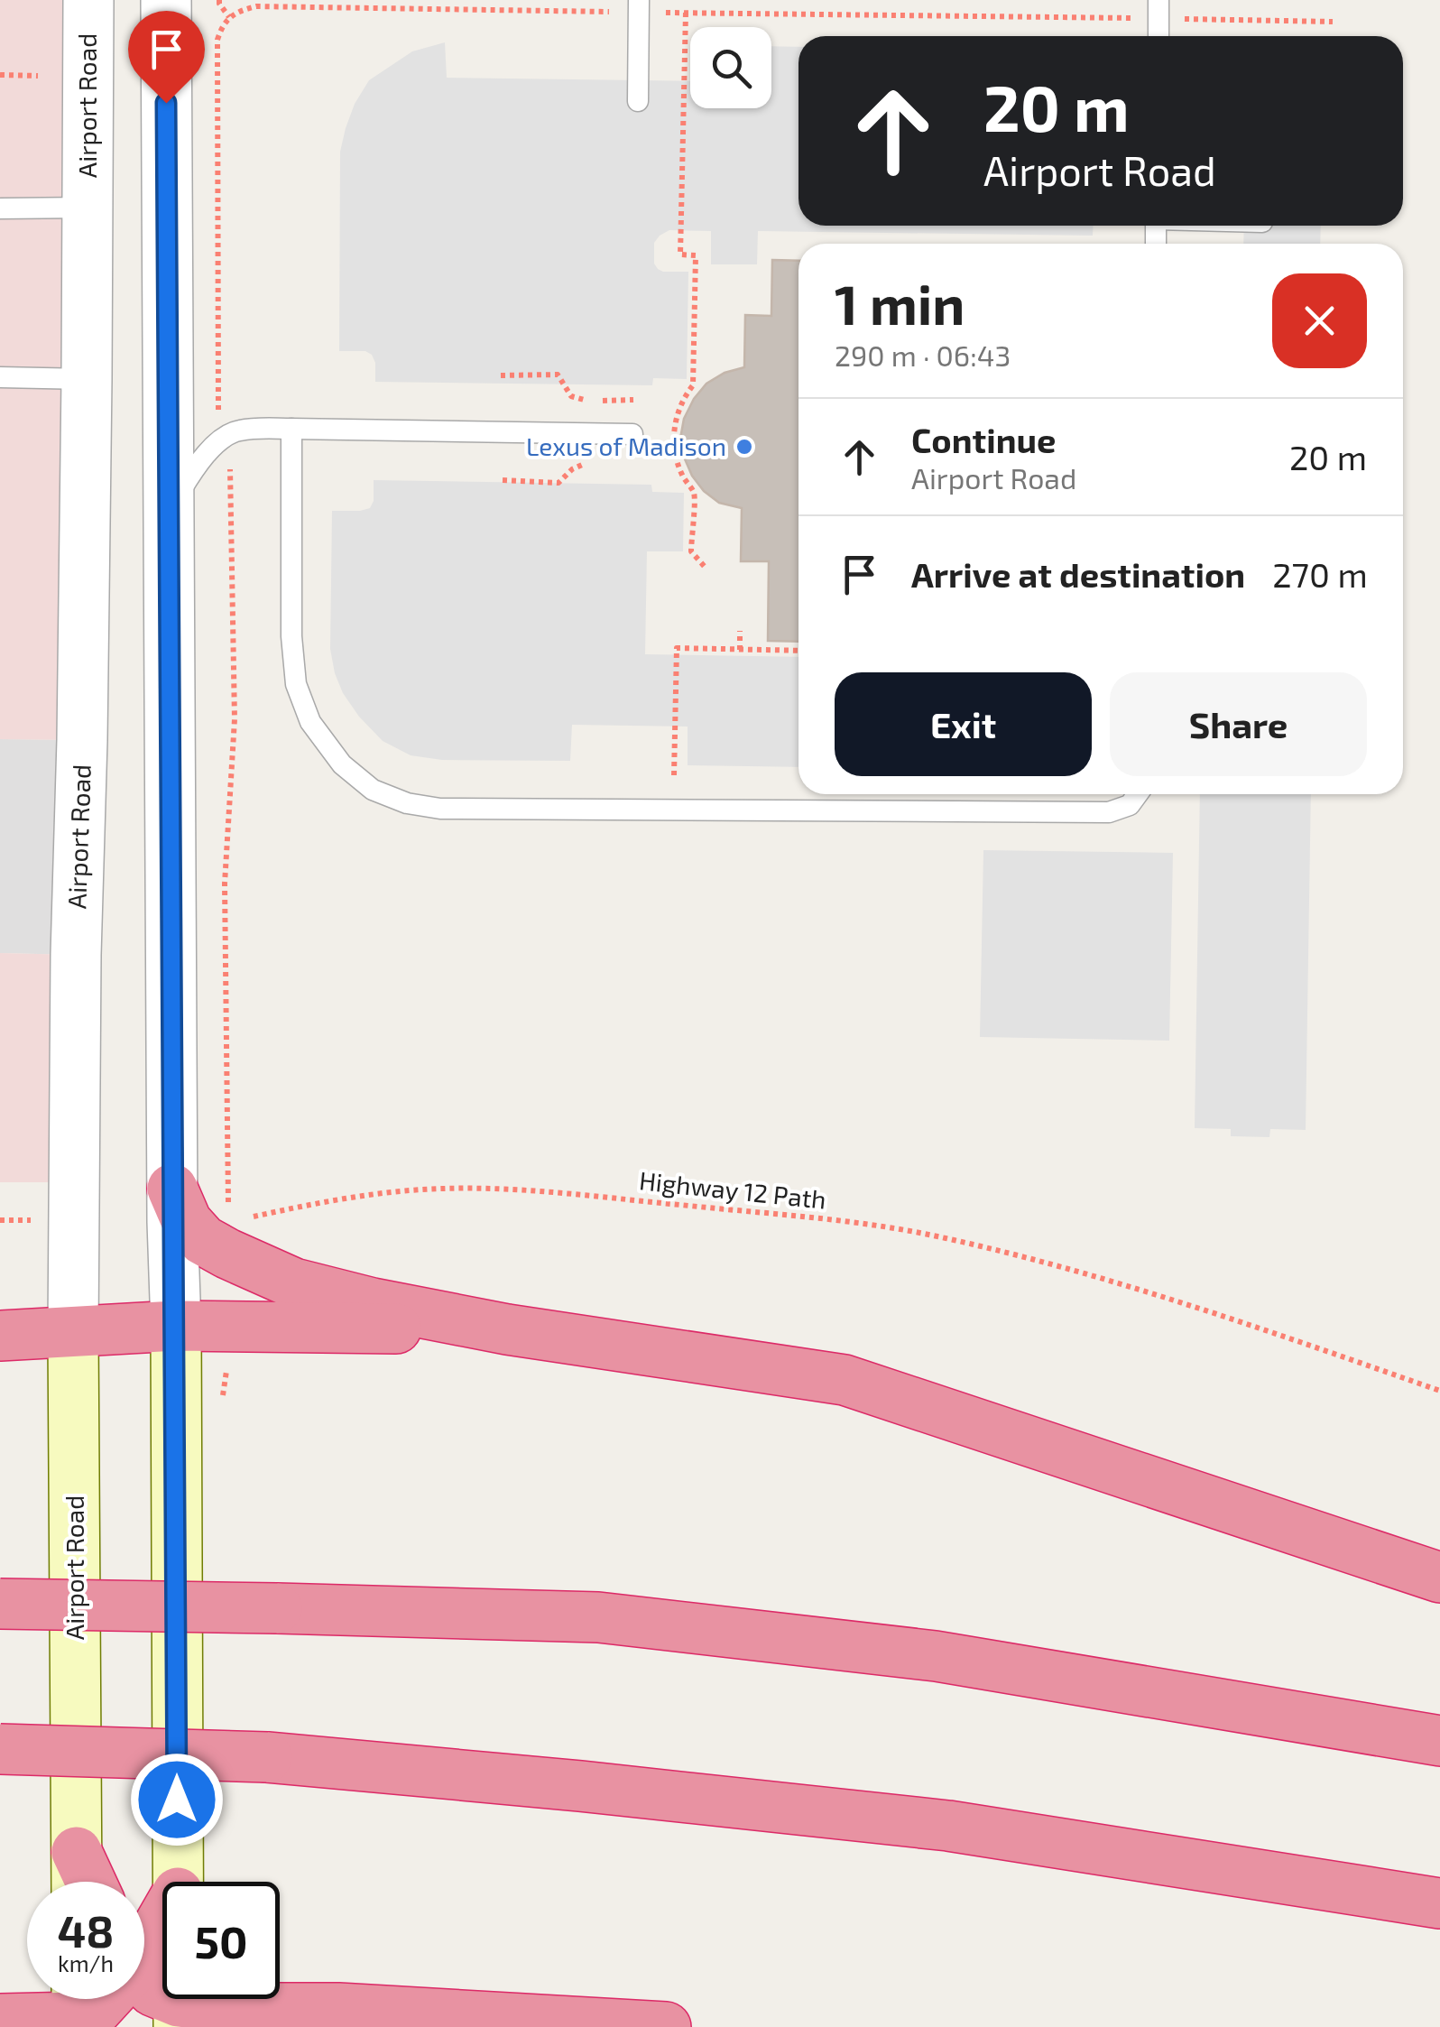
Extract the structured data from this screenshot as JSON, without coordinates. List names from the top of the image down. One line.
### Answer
{"streets":{"main road":["Airport Road"],"path":["Highway 12 Path"]},"places":["Lexus of Madison"],"page":{"turn":["20 m","Airport Road"],"heading":["1 min","290 m · 06:43"],"list":[{"name":"Continue","note":"Airport Road","value":"20 m"},{"name":"Arrive at destination","value":"270 m"}],"buttons":["Exit","Share"],"speed":"48 km/h","limit":"50"}}
